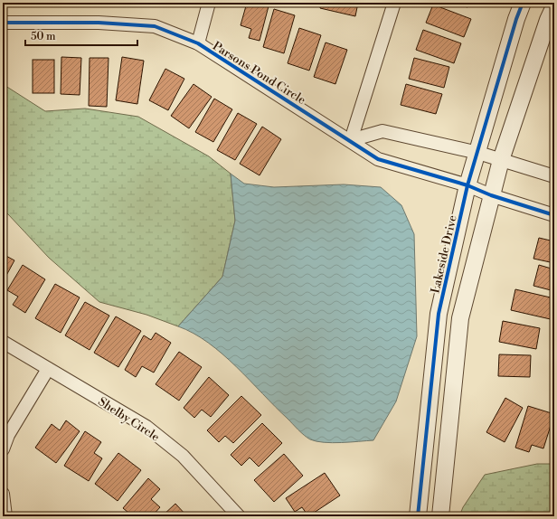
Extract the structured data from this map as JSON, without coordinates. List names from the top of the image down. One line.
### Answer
{"streets":{"street":["Parsons Pond Circle","Lakeside Drive","Shelby Circle"]},"crossings":[["Parsons Pond Circle","Lakeside Drive"]],"scale_bar":"50 m"}
